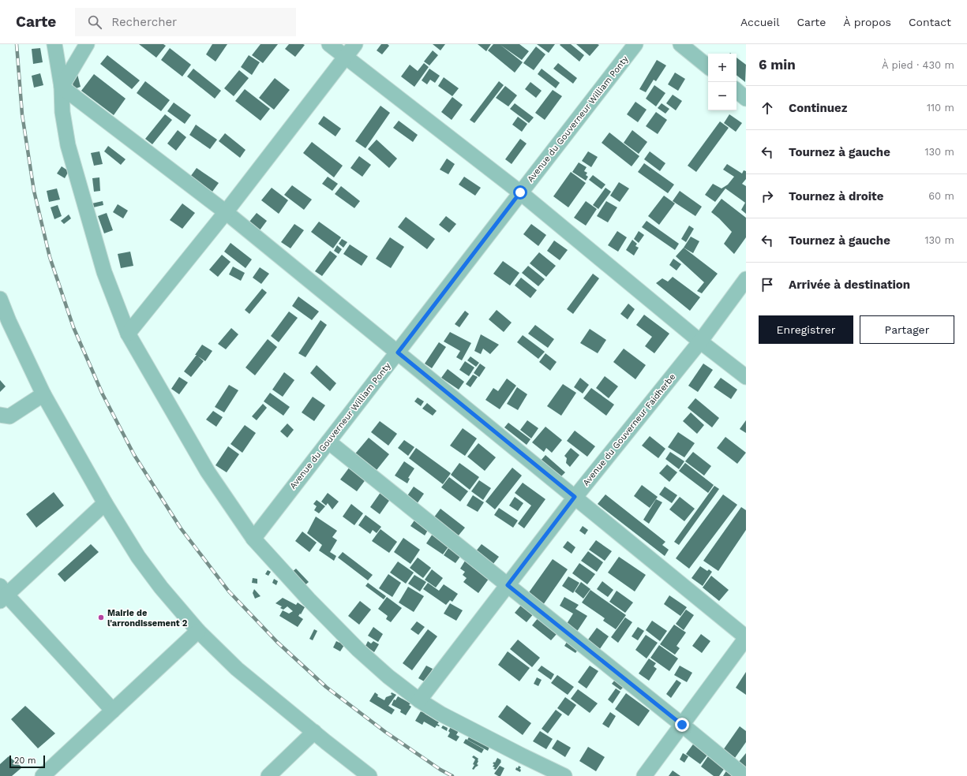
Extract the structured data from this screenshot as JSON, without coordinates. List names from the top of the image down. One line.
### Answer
{"streets":{"street":["Avenue du Gouverneur William Ponty","Avenue du Gouverneur Faidherbe"]},"places":["Mairie de l'arrondissement 2"],"scale_bar":"20 m","page":{"header":"Carte","search":"Rechercher","nav":["Accueil","Carte","À propos","Contact"],"heading":["6 min","À pied · 430 m"],"map_buttons":["+","−"],"list":[["Continuez","110 m"],["Tournez à gauche","130 m"],["Tournez à droite","60 m"],["Tournez à gauche","130 m"],"Arrivée à destination"],"buttons":["Enregistrer","Partager"],"scale":"20 m"}}
